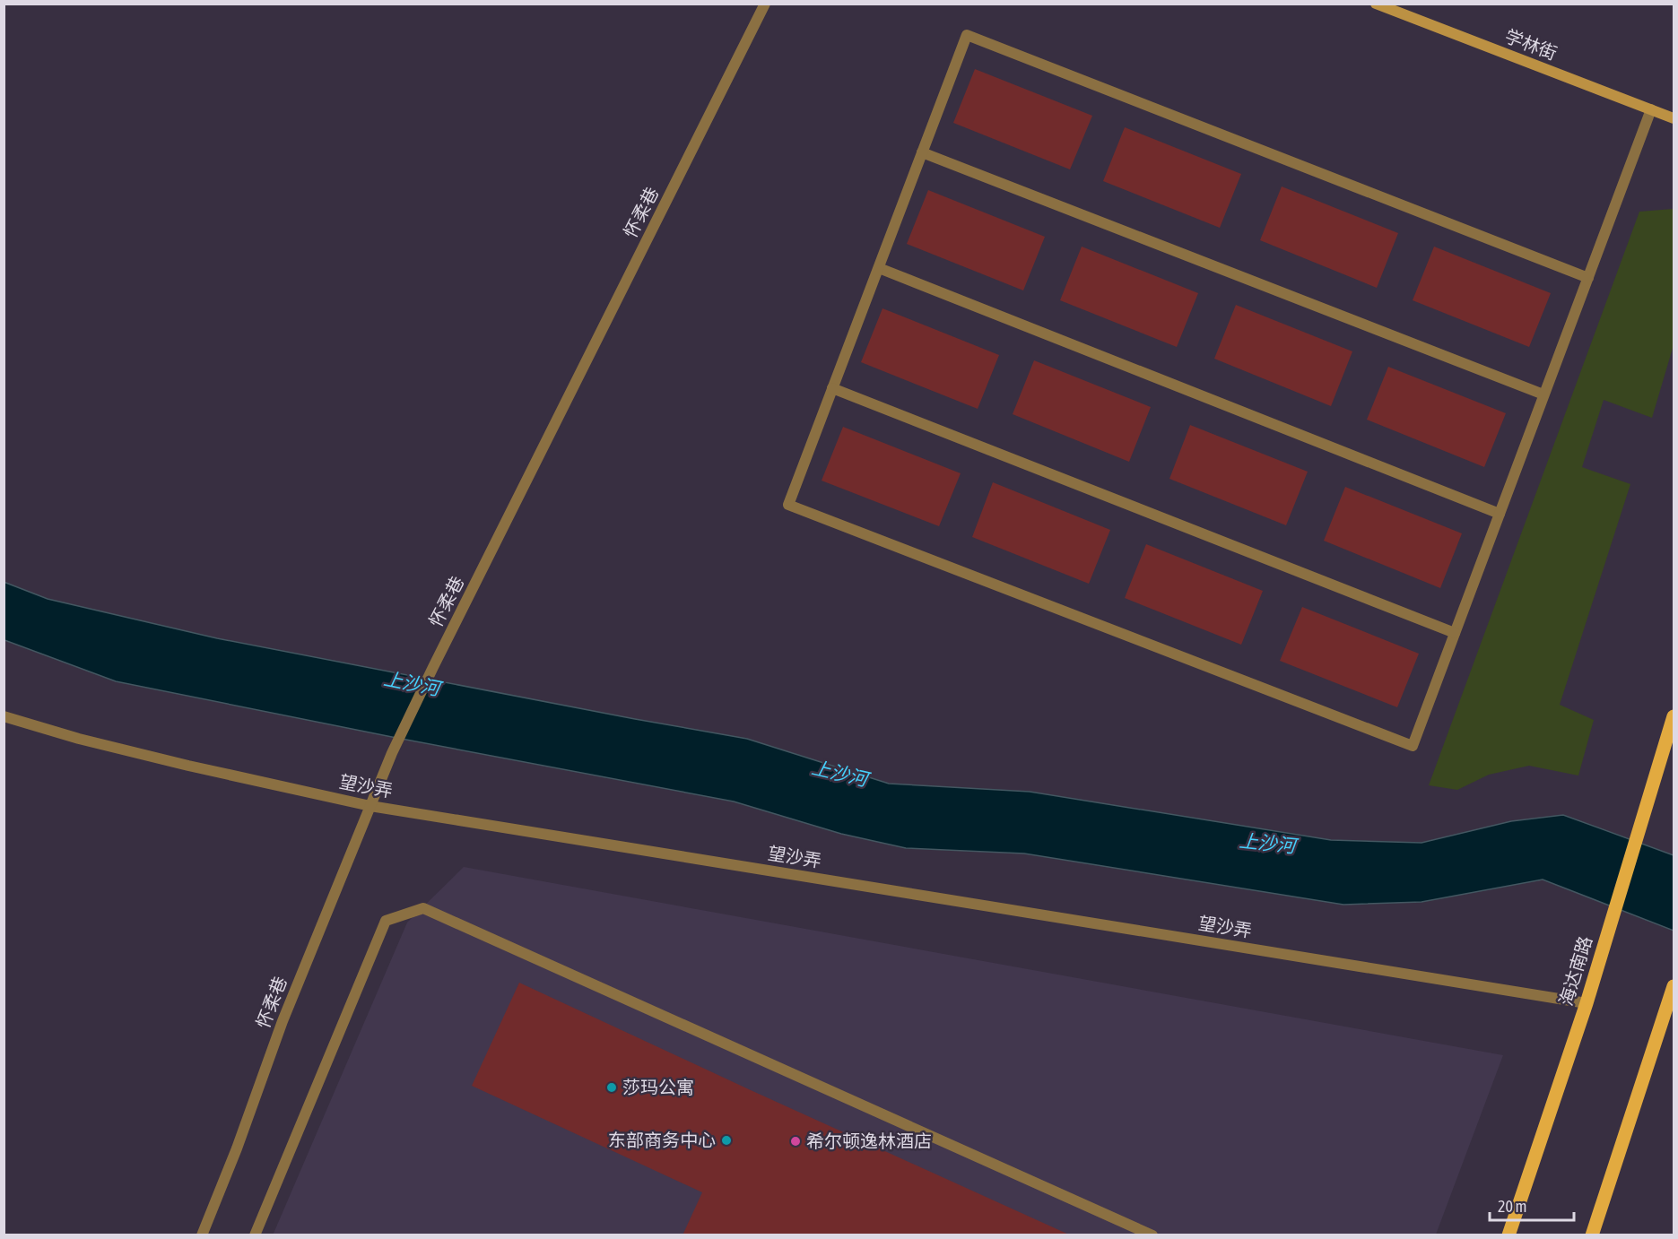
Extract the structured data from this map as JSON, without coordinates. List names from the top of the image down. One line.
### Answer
{"streets":{"main road":["学林街","海达南路"],"street":["怀柔巷","望沙弄"]},"crossings":[["怀柔巷","望沙弄"],["望沙弄","海达南路"]],"water":["上沙河"],"places":["莎玛公寓","东部商务中心","希尔顿逸林酒店"],"scale_bar":"20 m"}
